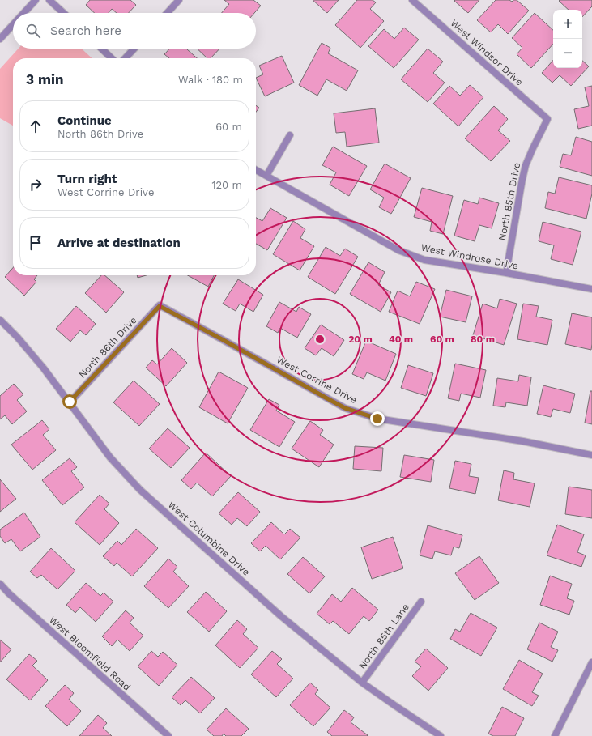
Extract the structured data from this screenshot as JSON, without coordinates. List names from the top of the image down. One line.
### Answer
{"streets":{"street":["West Windsor Drive","North 85th Drive","West Windrose Drive","North 86th Drive","West Corrine Drive","West Columbine Drive","North 85th Lane","West Bloomfield Road"]},"crossings":[["West Windsor Drive","North 85th Drive"],["North 85th Drive","West Windrose Drive"],["North 86th Drive","West Corrine Drive"],["North 86th Drive","West Columbine Drive"],["West Columbine Drive","North 85th Lane"]],"page":{"map_buttons":["+","−"],"search":"Search here","heading":["3 min","Walk · 180 m"],"list":[["Continue","North 86th Drive","60 m"],["Turn right","West Corrine Drive","120 m"],"Arrive at destination"]},"rings":["20 m","40 m","60 m","80 m"]}
